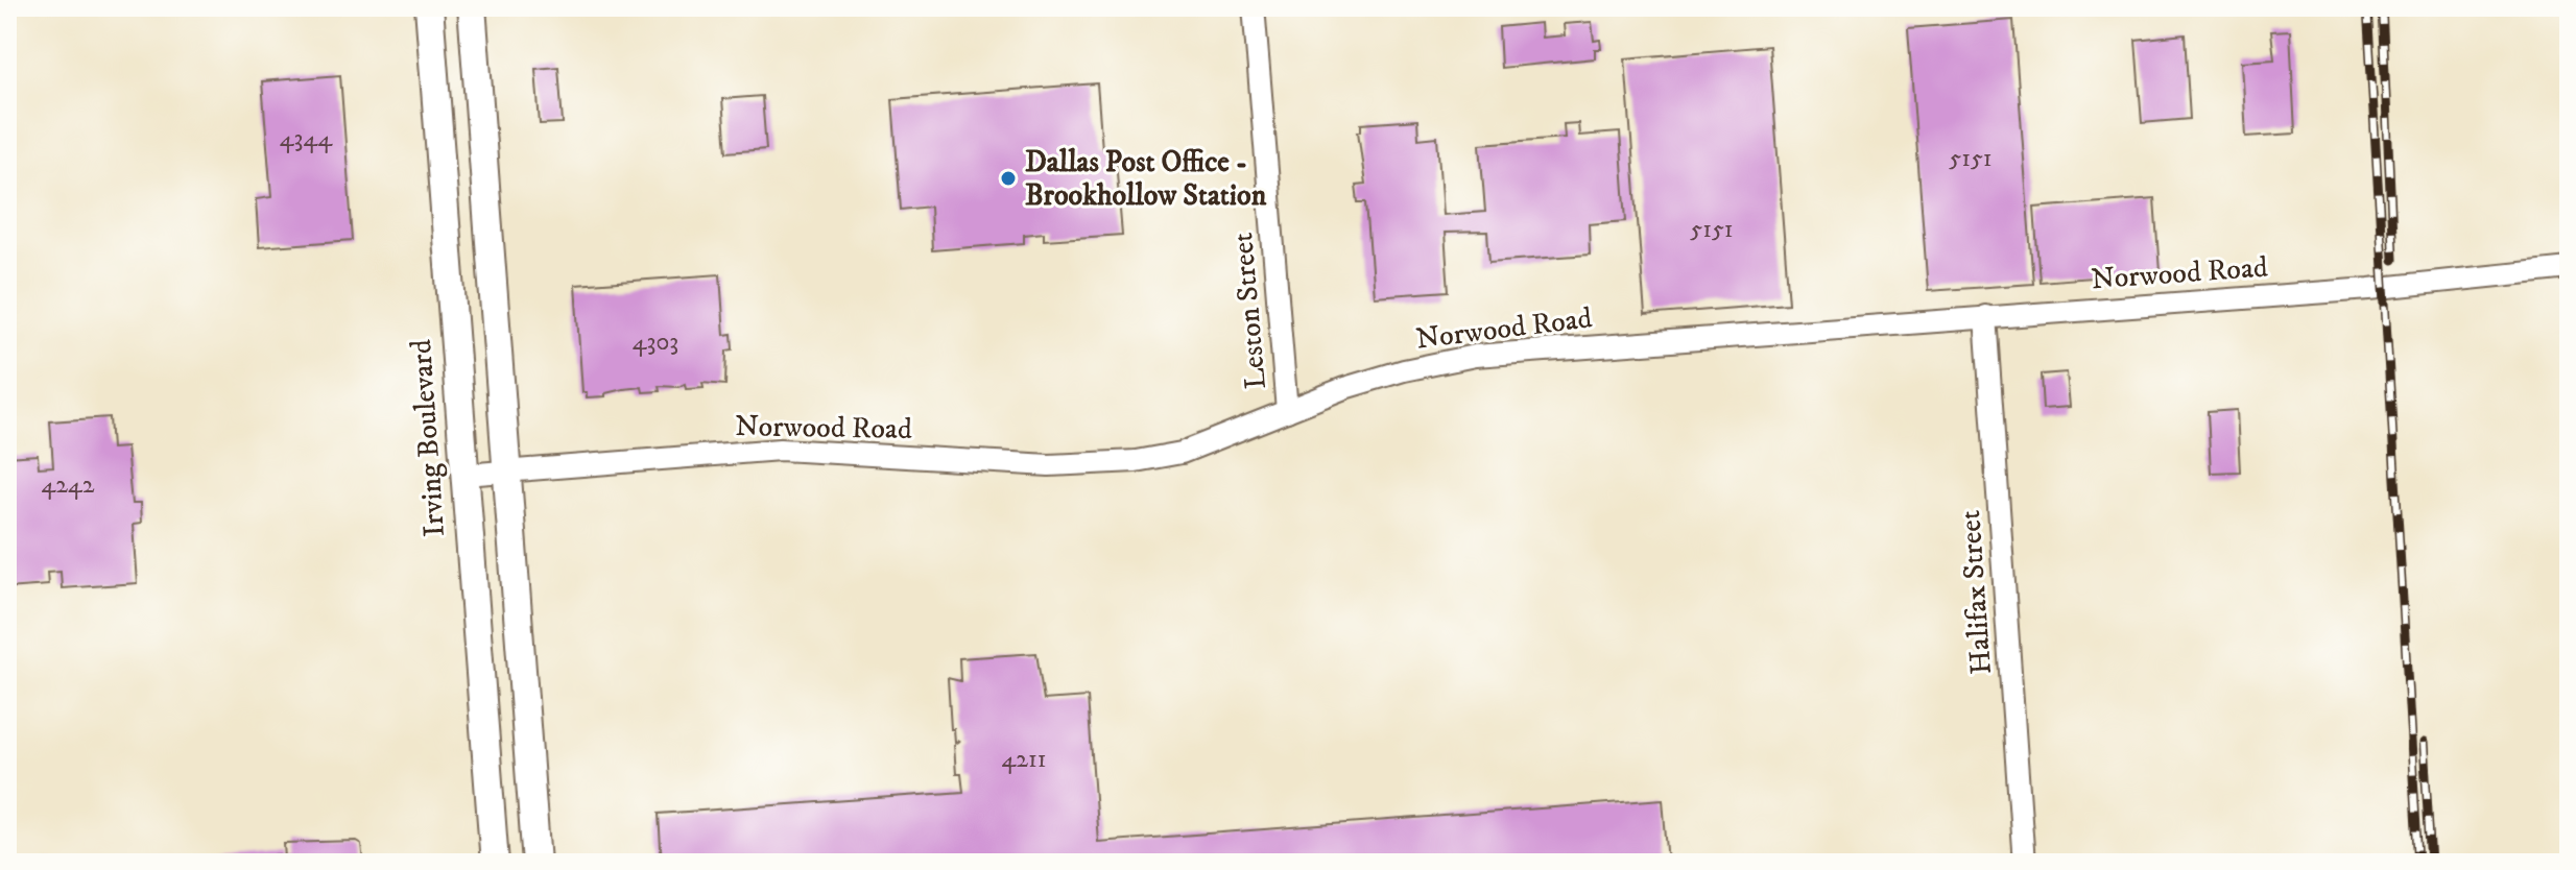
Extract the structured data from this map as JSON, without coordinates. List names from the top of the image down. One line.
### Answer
{"streets":{"main road":["Irving Boulevard"],"street":["Norwood Road","Leston Street","Halifax Street"]},"crossings":[["Norwood Road","Leston Street"],["Norwood Road","Irving Boulevard"],["Norwood Road","Halifax Street"]],"places":["Dallas Post Office - Brookhollow Station"],"house_numbers":["4344","5151","5151","4303","4242","4211"]}
